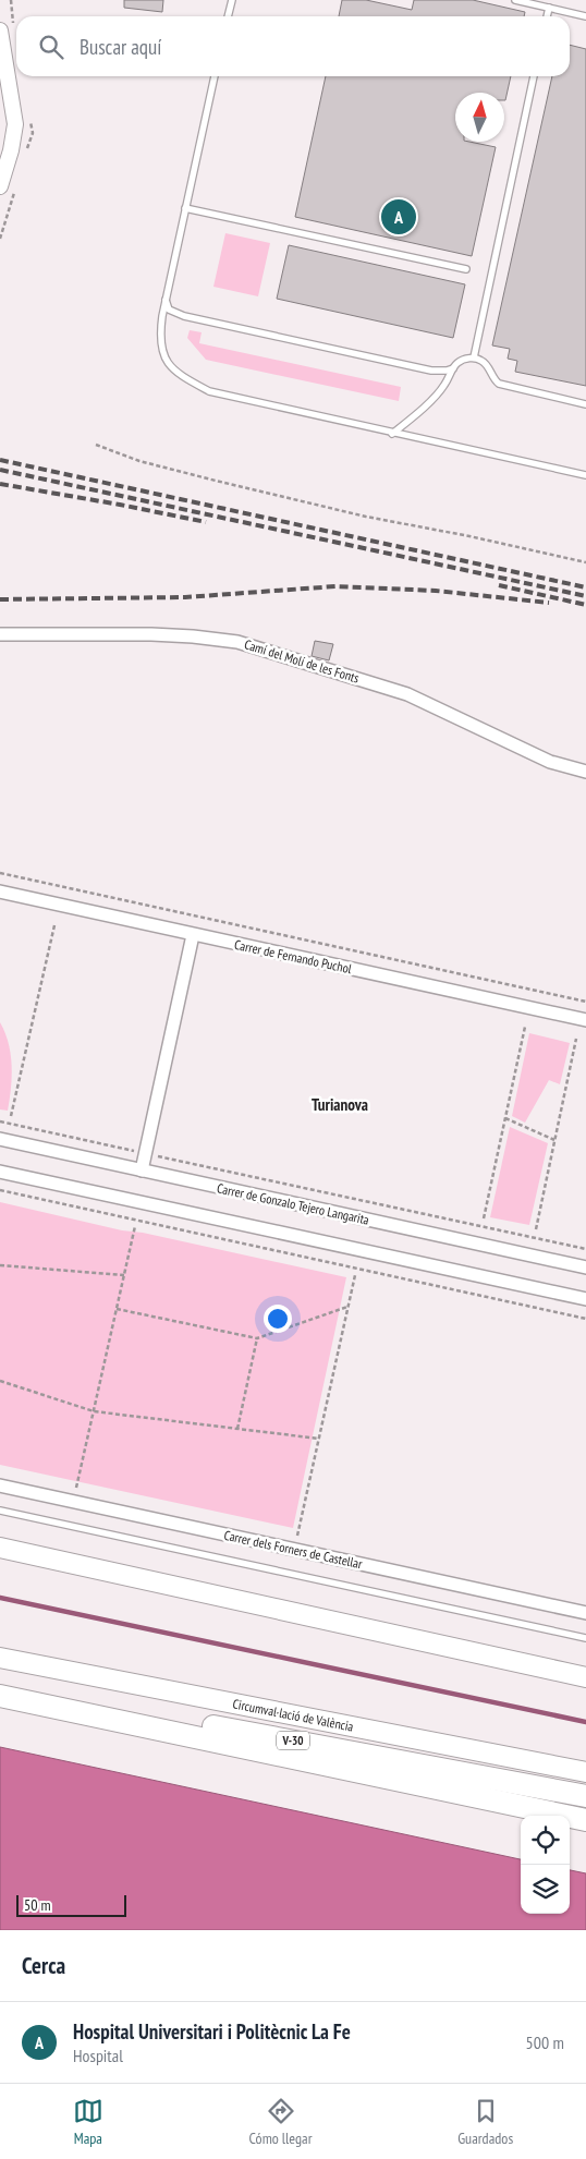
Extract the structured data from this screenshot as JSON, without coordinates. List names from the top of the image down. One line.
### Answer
{"streets":{"highway":["Circumval·lació de València","V-30"],"street":["Camí del Molí de les Fonts","Carrer de Fernando Puchol","Carrer de Gonzalo Tejero Langarita","Carrer dels Forners de Castellar"]},"districts":["Turianova"],"scale_bar":"50 m","north":"top","page":{"search":"Buscar aquí","pins":"A","scale":"50 m","heading":"Cerca","list":[{"mark":"A","name":"Hospital Universitari i Politècnic La Fe","note":"Hospital","value":"500 m"}],"nav":["Mapa","Cómo llegar","Guardados"]}}
